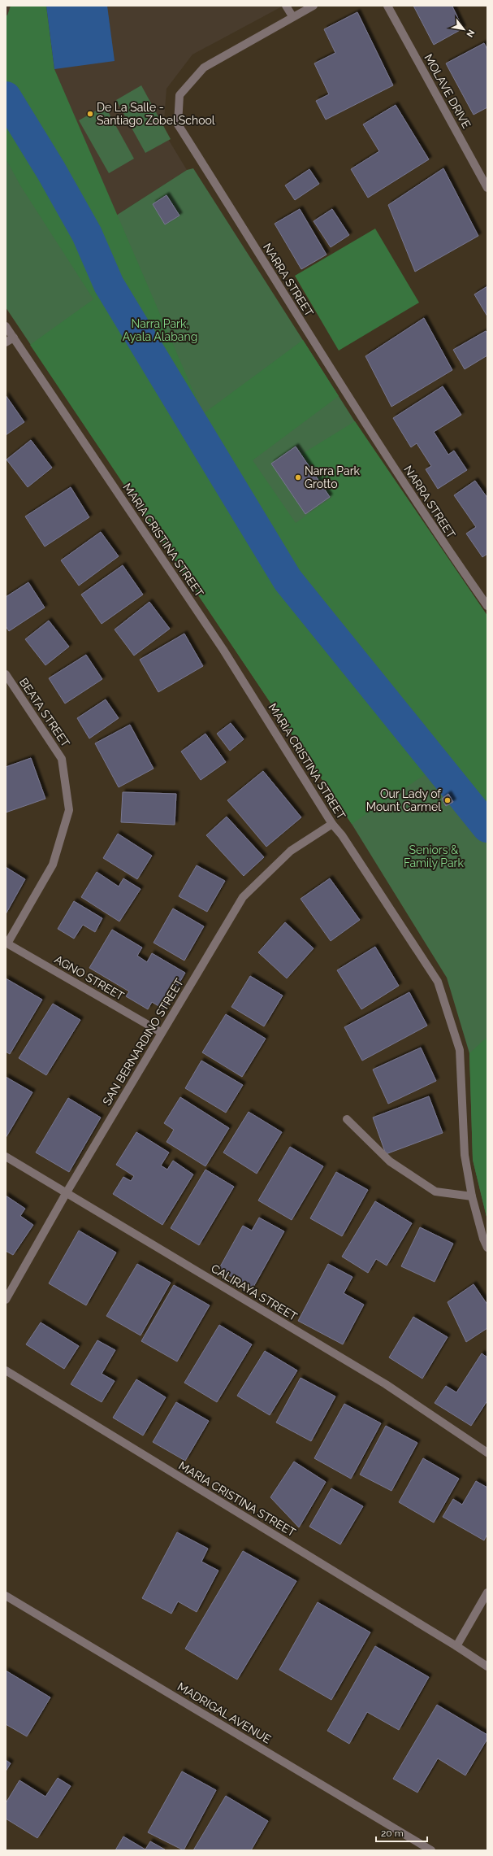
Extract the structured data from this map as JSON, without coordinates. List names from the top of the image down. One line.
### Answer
{"streets":{"street":["MOLAVE DRIVE","NARRA STREET","MARIA CRISTINA STREET","BEATA STREET","AGNO STREET","SAN BERNARDINO STREET","CALIRAYA STREET","MADRIGAL AVENUE"]},"crossings":[["MARIA CRISTINA STREET","SAN BERNARDINO STREET"],["BEATA STREET","AGNO STREET"],["AGNO STREET","SAN BERNARDINO STREET"],["SAN BERNARDINO STREET","CALIRAYA STREET"]],"parks":["Narra Park, Ayala Alabang","Seniors & Family Park"],"places":["De La Salle - Santiago Zobel School","Narra Park Grotto","Our Lady of Mount Carmel"],"scale_bar":"20 m","north":"bottom right"}
